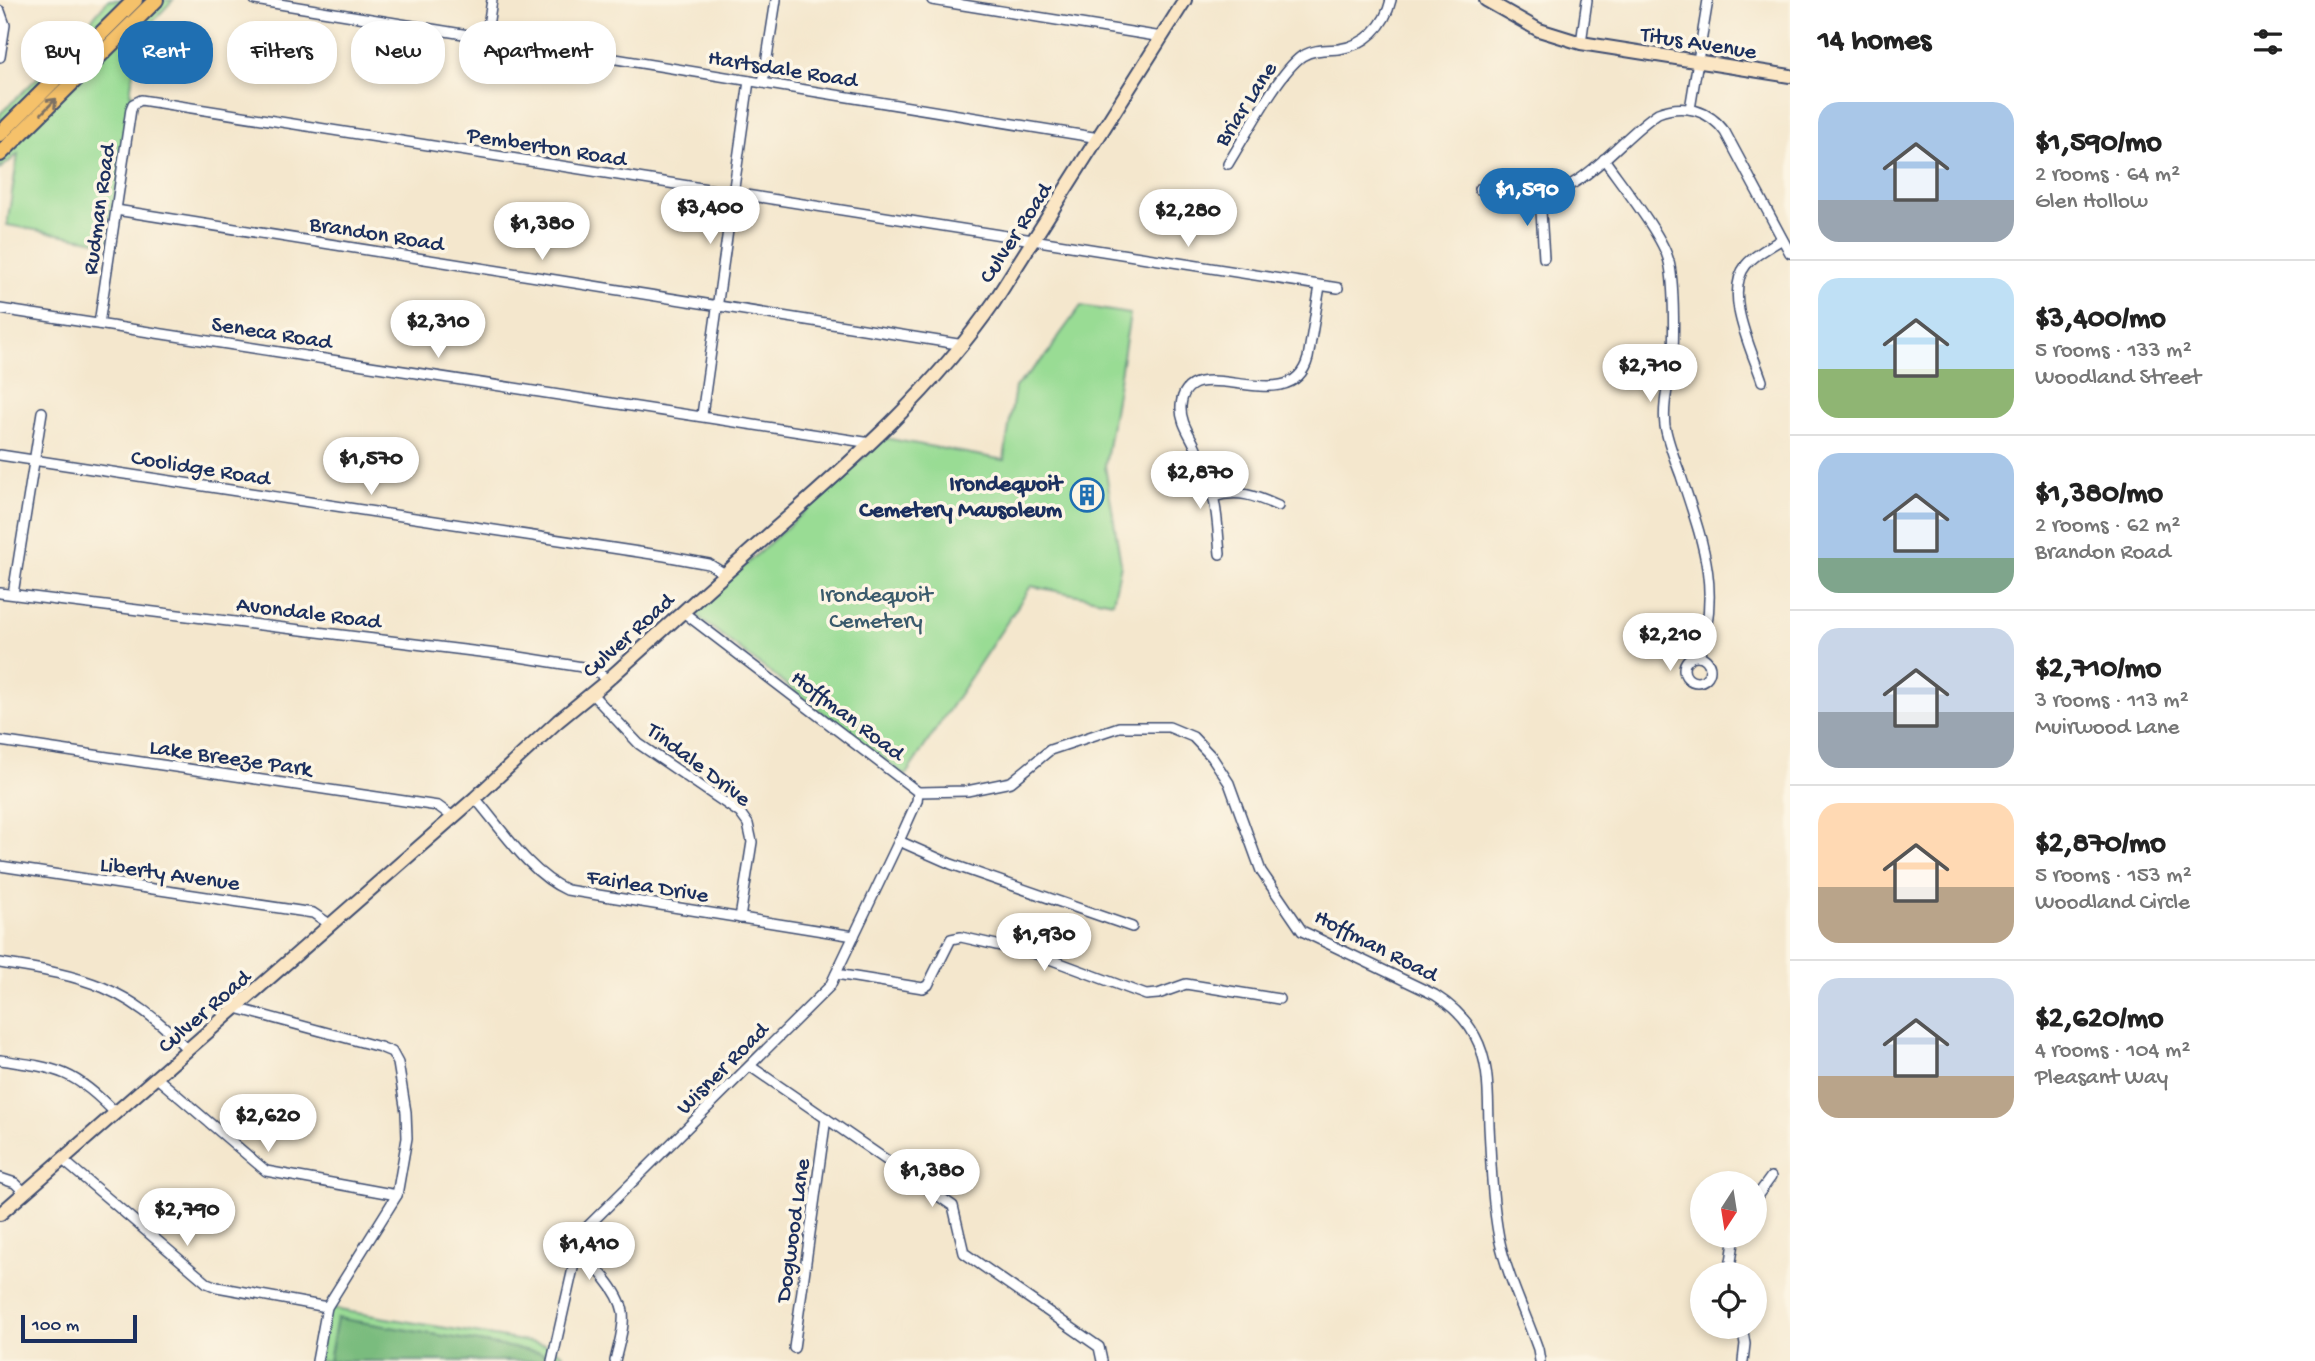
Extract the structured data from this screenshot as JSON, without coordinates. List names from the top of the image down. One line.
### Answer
{"streets":{"main road":["Titus Avenue","Culver Road"],"street":["Hartsdale Road","Briar Lane","Pemberton Road","Rudman Road","Brandon Road","Seneca Road","Coolidge Road","Avondale Road","Hoffman Road","Lake Breeze Park","Tindale Drive","Liberty Avenue","Fairlea Drive","Wisner Road","Dogwood Lane"]},"crossings":[["Hartsdale Road","Culver Road"],["Pemberton Road","Rudman Road"],["Pemberton Road","Culver Road"],["Rudman Road","Brandon Road"],["Rudman Road","Seneca Road"],["Brandon Road","Culver Road"],["Culver Road","Seneca Road"],["Culver Road","Coolidge Road"],["Culver Road","Avondale Road"],["Culver Road","Hoffman Road"],["Culver Road","Lake Breeze Park"],["Culver Road","Tindale Drive"],["Culver Road","Liberty Avenue"],["Culver Road","Fairlea Drive"],["Hoffman Road","Wisner Road"],["Tindale Drive","Fairlea Drive"],["Fairlea Drive","Wisner Road"]],"parks":["Irondequoit Cemetery"],"places":{"building":["Irondequoit Cemetery Mausoleum"]},"scale_bar":"100 m","north":"bottom","page":{"heading":"14 homes","chip":["Buy","Rent","Filters","New","Apartment"],"list":[{"name":"$1,590/mo","note":"2 rooms · 64 m² · Glen Hollow"},{"name":"$3,400/mo","note":"5 rooms · 133 m² · Woodland Street"},{"name":"$1,380/mo","note":"2 rooms · 62 m² · Brandon Road"},{"name":"$2,710/mo","note":"3 rooms · 113 m² · Muirwood Lane"},{"name":"$2,870/mo","note":"5 rooms · 153 m² · Woodland Circle"},{"name":"$2,620/mo","note":"4 rooms · 104 m² · Pleasant Way"}],"price":["$1,590","$3,400","$2,280","$1,380","$2,310","$2,710","$1,570","$2,870","$2,210","$1,930","$2,620","$1,380","$2,790","$1,410"],"scale":"100 m"}}
